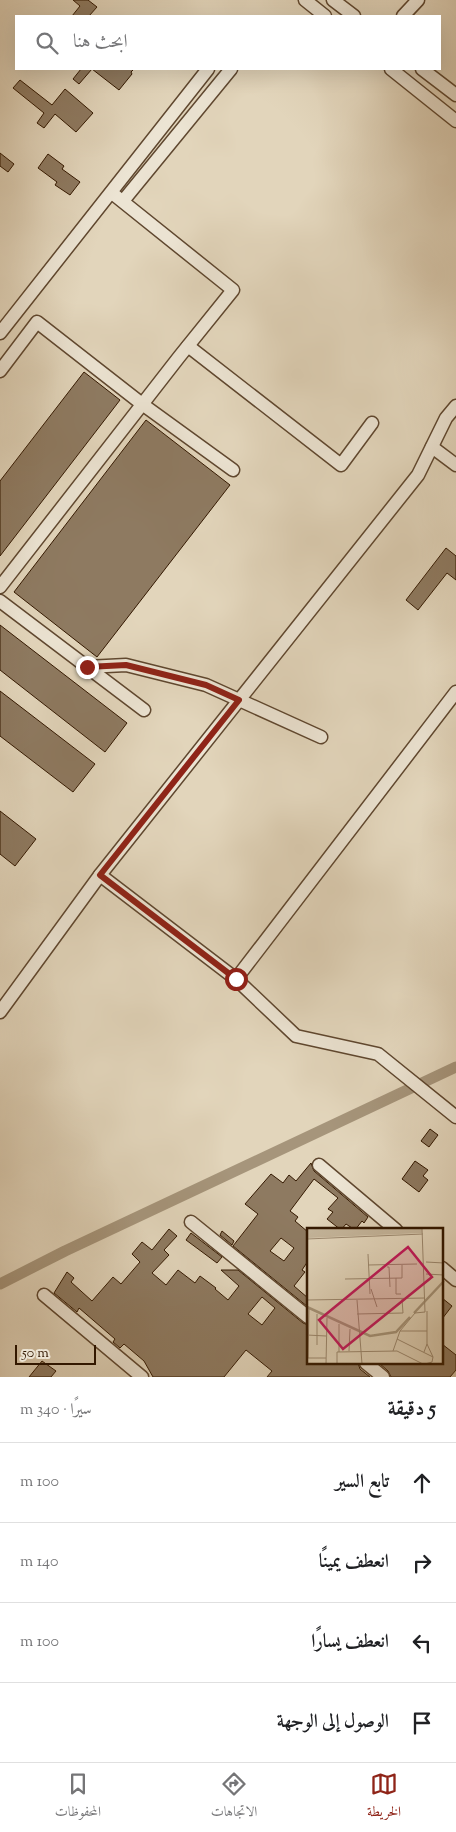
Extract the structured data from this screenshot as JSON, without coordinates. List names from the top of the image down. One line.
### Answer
{"scale_bar":"50 m","page":{"search":"ابحث هنا","scale":"50 m","heading":["5 دقيقة","سيرًا · 340 m"],"list":[["تابع السير","100 m"],["انعطف يمينًا","140 m"],["انعطف يسارًا","100 m"],"الوصول إلى الوجهة"],"nav":["الخريطة","الاتجاهات","المحفوظات"]}}
